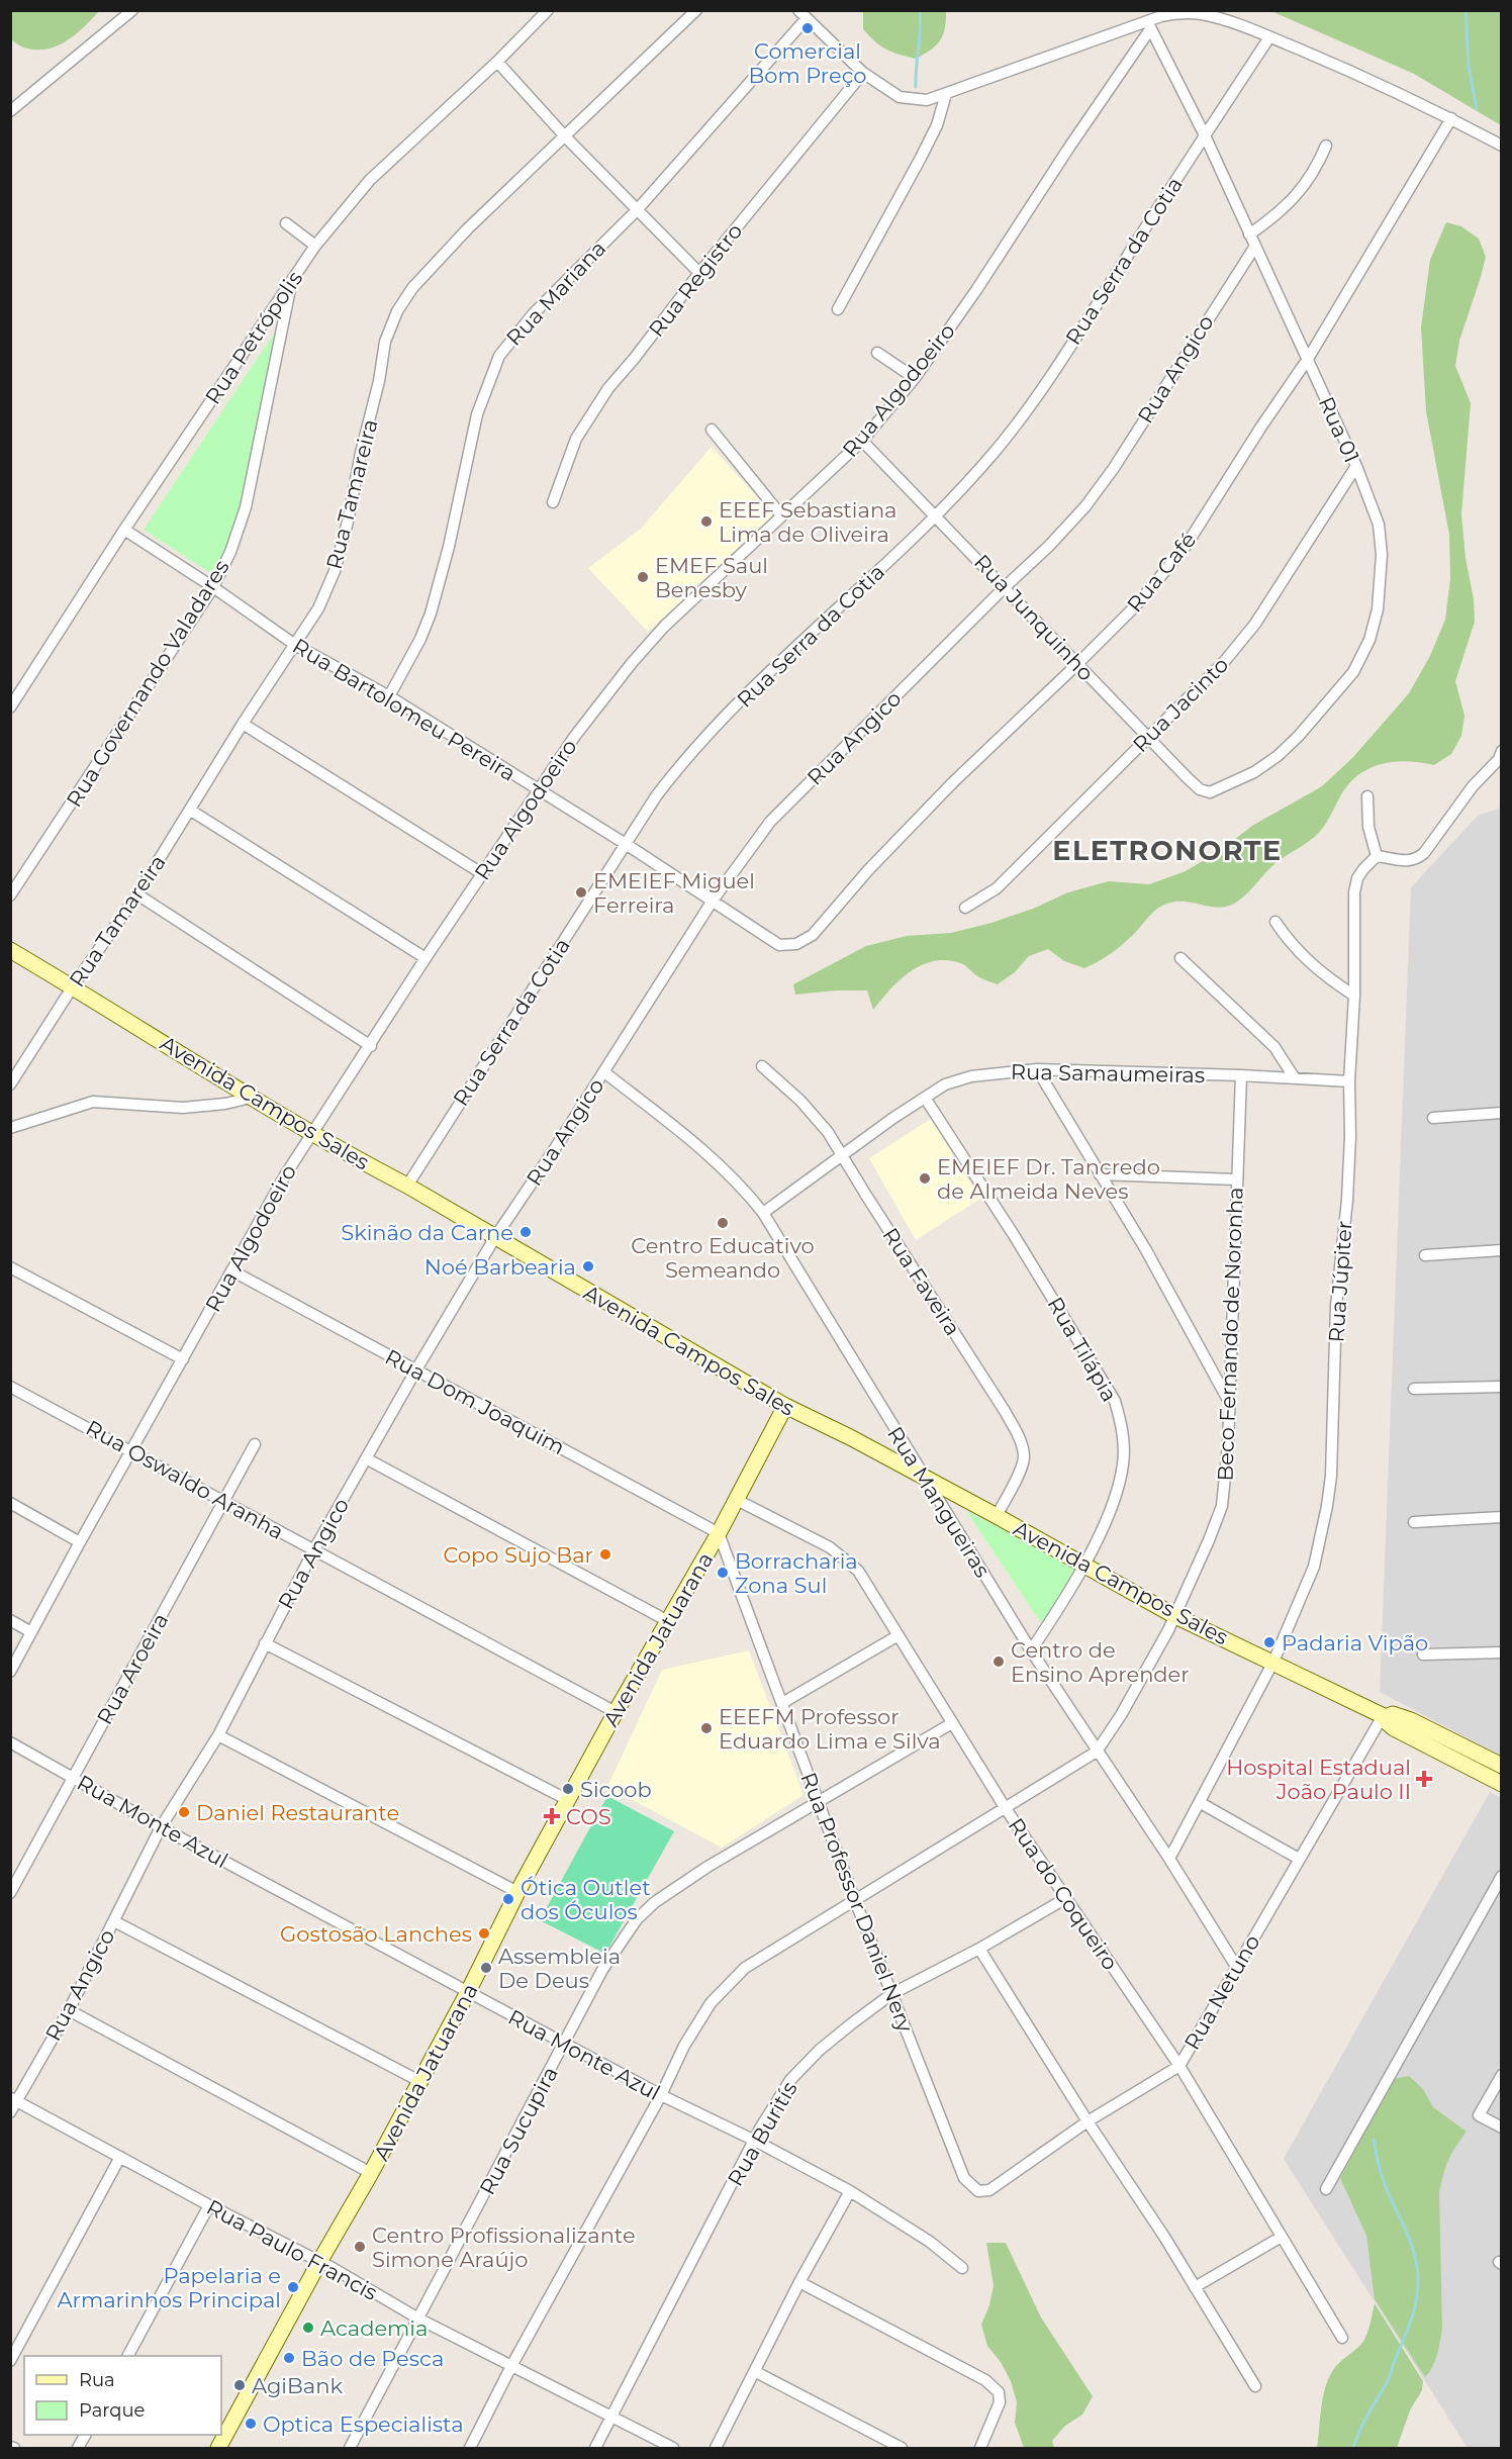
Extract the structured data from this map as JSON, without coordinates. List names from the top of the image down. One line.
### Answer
{"streets":{"street":["Rua Serra da Cotia","Rua Registro","Rua Mariana","Rua Petrópolis","Rua Angico","Rua Algodoeiro","Rua 01","Rua Tamareira","Rua Café","Rua Junquinho","Rua Governando Valadares","Rua Jacinto","Rua Bartolomeu Pereira","Rua Samaumeiras","Avenida Campos Sales","Rua Faveira","Rua Júpiter","Beco Fernando de Noronha","Rua Tilápia","Rua Dom Joaquim","Rua Oswaldo Aranha","Rua Mangueiras","Avenida Jatuarana","Rua Aroeira","Rua Monte Azul","Rua do Coqueiro","Rua Professor Daniel Nery","Rua Netuno","Rua Sucupira","Rua Buritís","Rua Paulo Francis"]},"crossings":[["Rua Serra da Cotia","Rua 01"],["Rua Serra da Cotia","Rua Junquinho"],["Rua Serra da Cotia","Rua Bartolomeu Pereira"],["Rua Serra da Cotia","Avenida Campos Sales"],["Rua Mariana","Rua Bartolomeu Pereira"],["Rua Petrópolis","Rua Governando Valadares"],["Rua Petrópolis","Rua Bartolomeu Pereira"],["Rua Angico","Rua 01"],["Rua Angico","Rua Junquinho"],["Rua Angico","Rua Bartolomeu Pereira"],["Rua Angico","Avenida Campos Sales"],["Rua Angico","Rua Dom Joaquim"],["Rua Angico","Rua Oswaldo Aranha"],["Rua Angico","Rua Mangueiras"],["Rua Angico","Rua Monte Azul"],["Rua Angico","Rua Paulo Francis"],["Rua Algodoeiro","Rua 01"],["Rua Algodoeiro","Rua Junquinho"],["Rua Algodoeiro","Rua Bartolomeu Pereira"],["Rua Algodoeiro","Avenida Campos Sales"],["Rua Algodoeiro","Rua Dom Joaquim"],["Rua Algodoeiro","Rua Oswaldo Aranha"],["Rua 01","Rua Café"],["Rua 01","Rua Junquinho"],["Rua 01","Rua Jacinto"],["Rua Tamareira","Rua Bartolomeu Pereira"],["Rua Tamareira","Avenida Campos Sales"],["Rua Café","Rua Junquinho"],["Rua Café","Rua Bartolomeu Pereira"],["Rua Junquinho","Rua Jacinto"],["Rua Governando Valadares","Rua Bartolomeu Pereira"],["Rua Samaumeiras","Rua Faveira"],["Rua Samaumeiras","Rua Júpiter"],["Rua Samaumeiras","Beco Fernando de Noronha"],["Rua Samaumeiras","Rua Tilápia"],["Rua Samaumeiras","Rua Mangueiras"],["Avenida Campos Sales","Rua Faveira"],["Avenida Campos Sales","Rua Júpiter"],["Avenida Campos Sales","Beco Fernando de Noronha"],["Avenida Campos Sales","Rua Tilápia"],["Avenida Campos Sales","Rua Mangueiras"],["Avenida Campos Sales","Avenida Jatuarana"],["Avenida Campos Sales","Rua Netuno"],["Rua Júpiter","Rua Mangueiras"],["Beco Fernando de Noronha","Rua Mangueiras"],["Beco Fernando de Noronha","Rua Monte Azul"],["Beco Fernando de Noronha","Rua do Coqueiro"],["Beco Fernando de Noronha","Rua Professor Daniel Nery"],["Beco Fernando de Noronha","Rua Paulo Francis"],["Rua Tilápia","Rua Mangueiras"],["Rua Dom Joaquim","Avenida Jatuarana"],["Rua Dom Joaquim","Rua Professor Daniel Nery"],["Rua Oswaldo Aranha","Avenida Jatuarana"],["Rua Oswaldo Aranha","Rua Aroeira"],["Rua Mangueiras","Rua Netuno"],["Avenida Jatuarana","Rua Monte Azul"],["Avenida Jatuarana","Rua do Coqueiro"],["Avenida Jatuarana","Rua Professor Daniel Nery"],["Avenida Jatuarana","Rua Paulo Francis"],["Rua Aroeira","Rua Monte Azul"],["Rua Monte Azul","Rua Sucupira"],["Rua Monte Azul","Rua Buritís"],["Rua do Coqueiro","Rua Netuno"],["Rua do Coqueiro","Rua Sucupira"],["Rua do Coqueiro","Rua Buritís"],["Rua Professor Daniel Nery","Rua Netuno"],["Rua Professor Daniel Nery","Rua Sucupira"],["Rua Professor Daniel Nery","Rua Buritís"],["Rua Sucupira","Rua Paulo Francis"],["Rua Buritís","Rua Paulo Francis"]],"districts":["ELETRONORTE"],"places":{"other":["Comercial Bom Preço","EEEF Sebastiana Lima de Oliveira","EMEF Saul Benesby","EMEIEF Miguel Ferreira","EMEIEF Dr. Tancredo de Almeida Neves","Centro Educativo Semeando","Skinão da Carne","Noé Barbearia","Copo Sujo Bar","Borracharia Zona Sul","Padaria Vipão","Centro de Ensino Aprender","EEEFM Professor Eduardo Lima e Silva","Sicoob","Daniel Restaurante","Ótica Outlet dos Óculos","Gostosão Lanches","Assembleia De Deus","Centro Profissionalizante Simone Araújo","Papelaria e Armarinhos Principal","Academia","Bão de Pesca","AgiBank","Optica Especialista"],"health":["Hospital Estadual João Paulo II","COS"]},"legend":["Rua","Parque"]}
